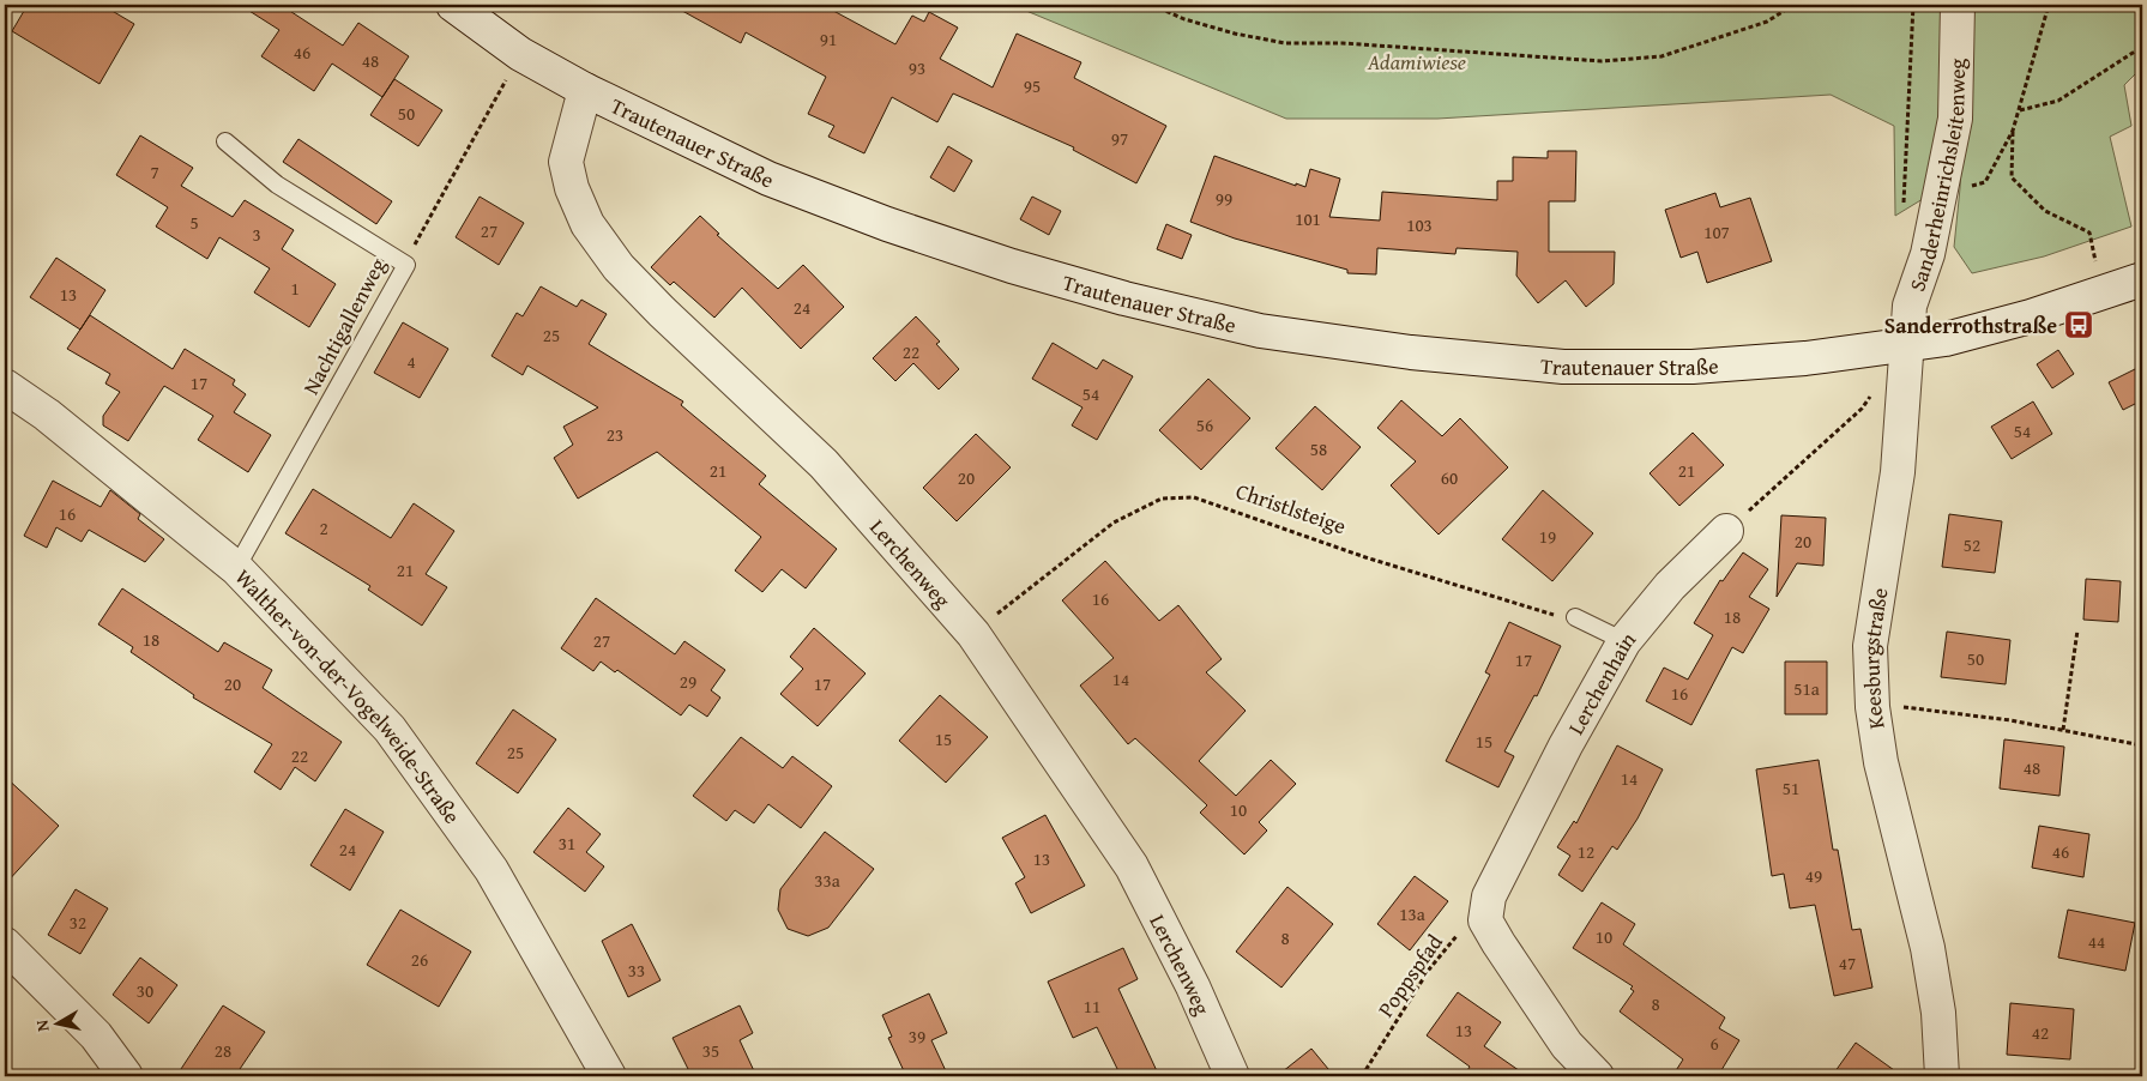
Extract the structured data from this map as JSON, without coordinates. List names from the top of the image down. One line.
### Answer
{"streets":{"street":["Trautenauer Straße","Sanderheinrichsleitenweg","Lerchenweg","Keesburgstraße","Lerchenhain","Walther-von-der-Vogelweide-Straße"],"lane":["Nachtigallenweg"],"path":["Christlsteige","Poppspfad"]},"crossings":[["Trautenauer Straße","Sanderheinrichsleitenweg"],["Trautenauer Straße","Lerchenweg"],["Trautenauer Straße","Keesburgstraße"],["Sanderheinrichsleitenweg","Keesburgstraße"],["Nachtigallenweg","Walther-von-der-Vogelweide-Straße"],["Christlsteige","Lerchenweg"],["Lerchenhain","Poppspfad"]],"parks":["Adamiwiese"],"places":{"bus stop":["Sanderrothstraße"]},"house_numbers":["91","46","48","93","95","50","97","7","99","101","5","103","27","107","3","1","13","24","25","22","4","17","54","56","54","23","58","21","21","20","60","16","2","19","20","52","21","16","18","18","27","50","17","14","29","20","17","51a","16","15","15","25","22","48","14","51","10","31","24","12","46","13","49","33a","13a","32","10","8","44","26","47","33","30","8","11","13","42","39","6","28","35"],"north":"left"}
